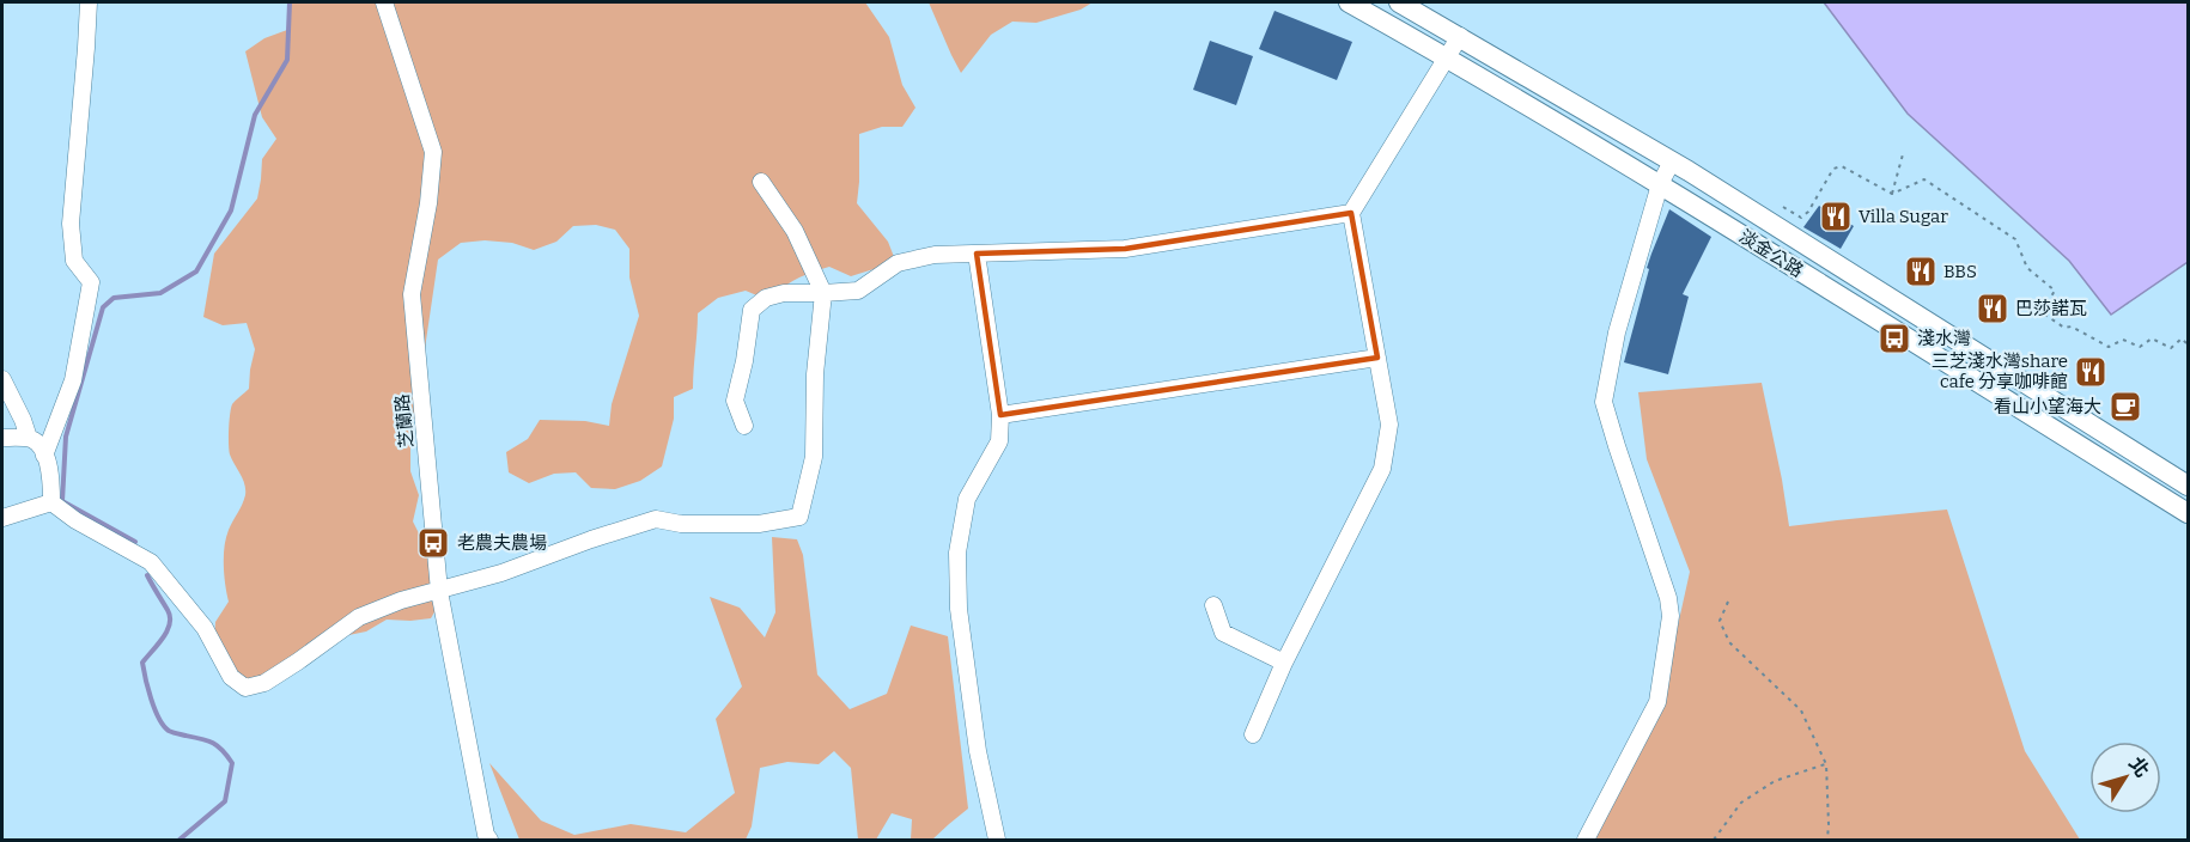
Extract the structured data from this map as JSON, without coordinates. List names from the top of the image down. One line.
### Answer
{"streets":{"main road":["淡金公路"],"street":["芝蘭路"]},"places":{"restaurant":["Villa Sugar","BBS","巴莎諾瓦","三芝淺水灣share cafe 分享咖啡館"],"bus stop":["淺水灣","老農夫農場"],"cafe":["看山小望海大"]},"north":"top right"}
